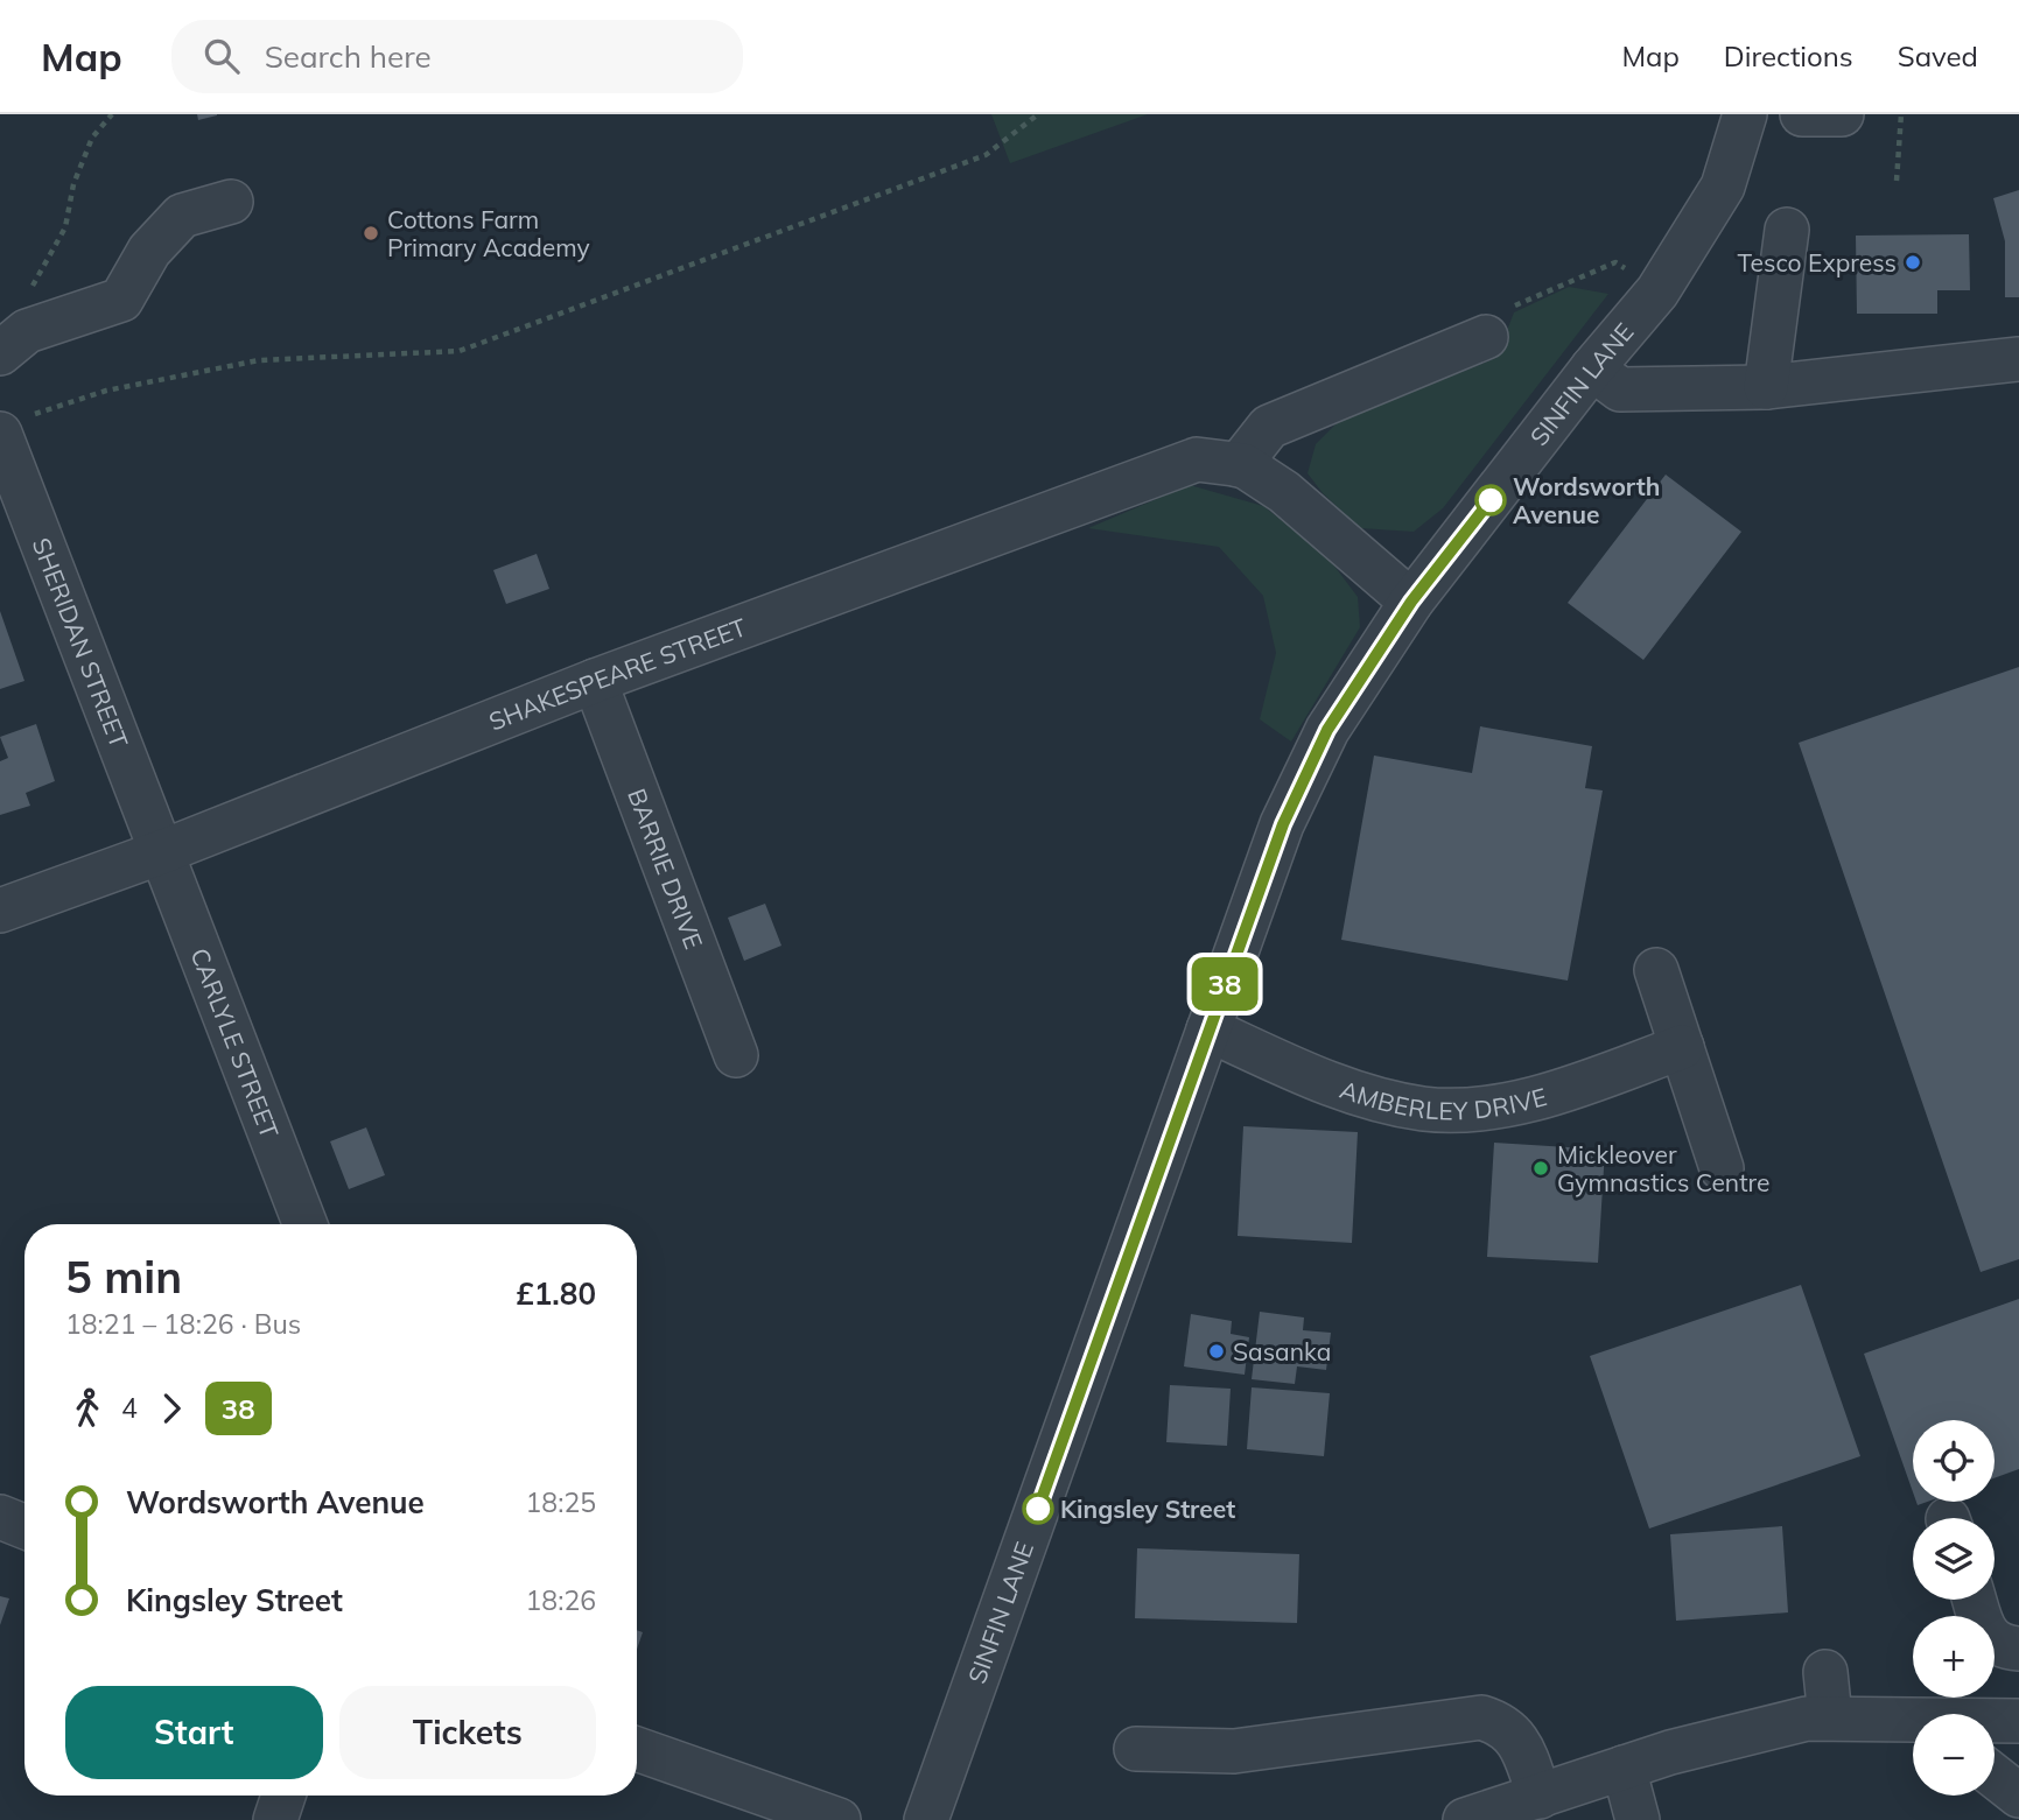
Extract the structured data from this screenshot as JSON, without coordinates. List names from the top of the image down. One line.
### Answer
{"streets":{"street":["SINFIN LANE","SHERIDAN STREET","SHAKESPEARE STREET","BARRIE DRIVE","CARLYLE STREET","AMBERLEY DRIVE"]},"crossings":[["SINFIN LANE","SHAKESPEARE STREET"],["SINFIN LANE","AMBERLEY DRIVE"],["SHERIDAN STREET","SHAKESPEARE STREET"],["SHERIDAN STREET","CARLYLE STREET"],["SHAKESPEARE STREET","BARRIE DRIVE"],["SHAKESPEARE STREET","CARLYLE STREET"]],"places":["Cottons Farm Primary Academy","Tesco Express","Wordsworth Avenue","Mickleover Gymnastics Centre","Sasanka","Kingsley Street"],"lines":["bus line 38"],"page":{"header":"Map","search":"Search here","nav":["Map","Directions","Saved"],"on_map":"38","heading":["5 min","18:21 – 18:26 · Bus","£1.80"],"legs":["4","38"],"map_buttons":["+","−"],"list":[{"name":"Wordsworth Avenue","value":"18:25"},{"name":"Kingsley Street","value":"18:26"}],"buttons":["Start","Tickets"]}}
